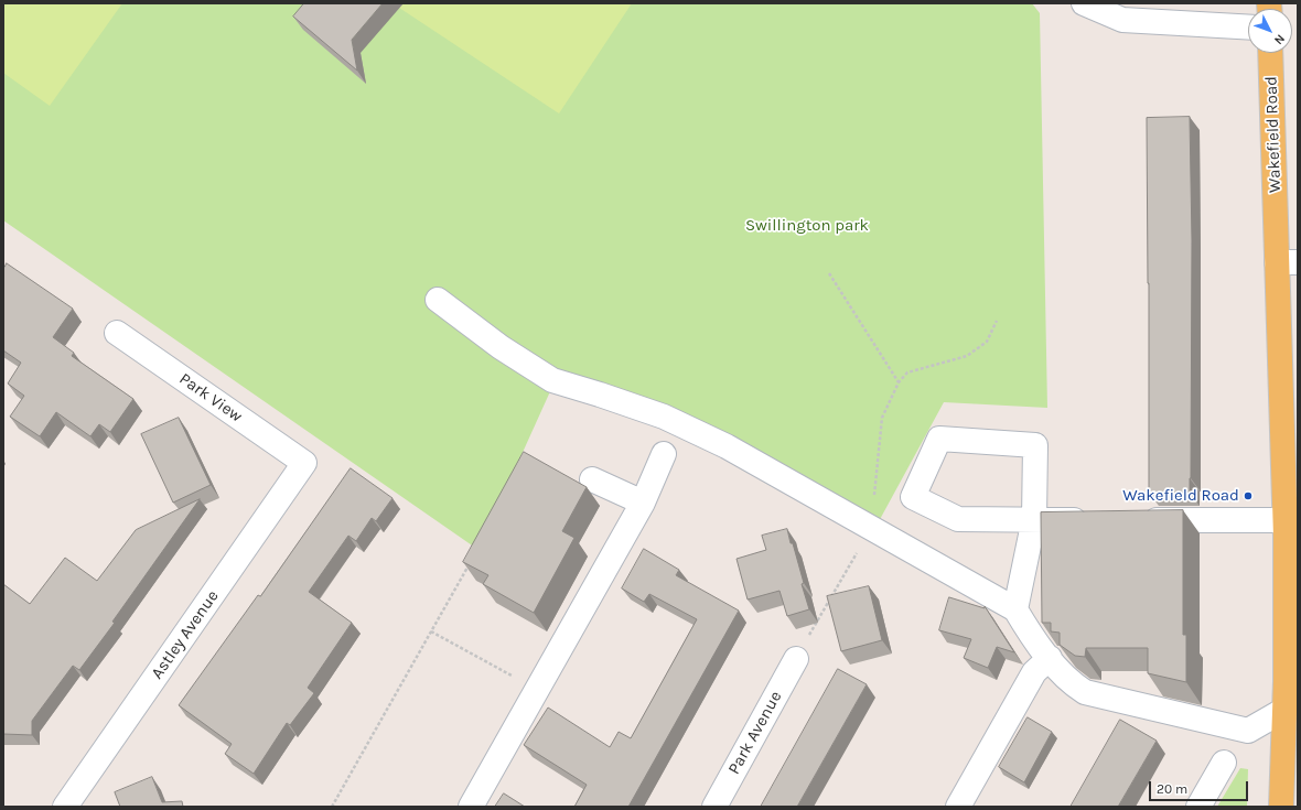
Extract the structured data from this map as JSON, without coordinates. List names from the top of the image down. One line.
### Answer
{"streets":{"main road":["Wakefield Road"],"street":["Park View","Astley Avenue","Park Avenue"]},"crossings":[["Park View","Astley Avenue"]],"parks":["Swillington park"],"places":["Wakefield Road"],"scale_bar":"20 m","north":"bottom right"}
